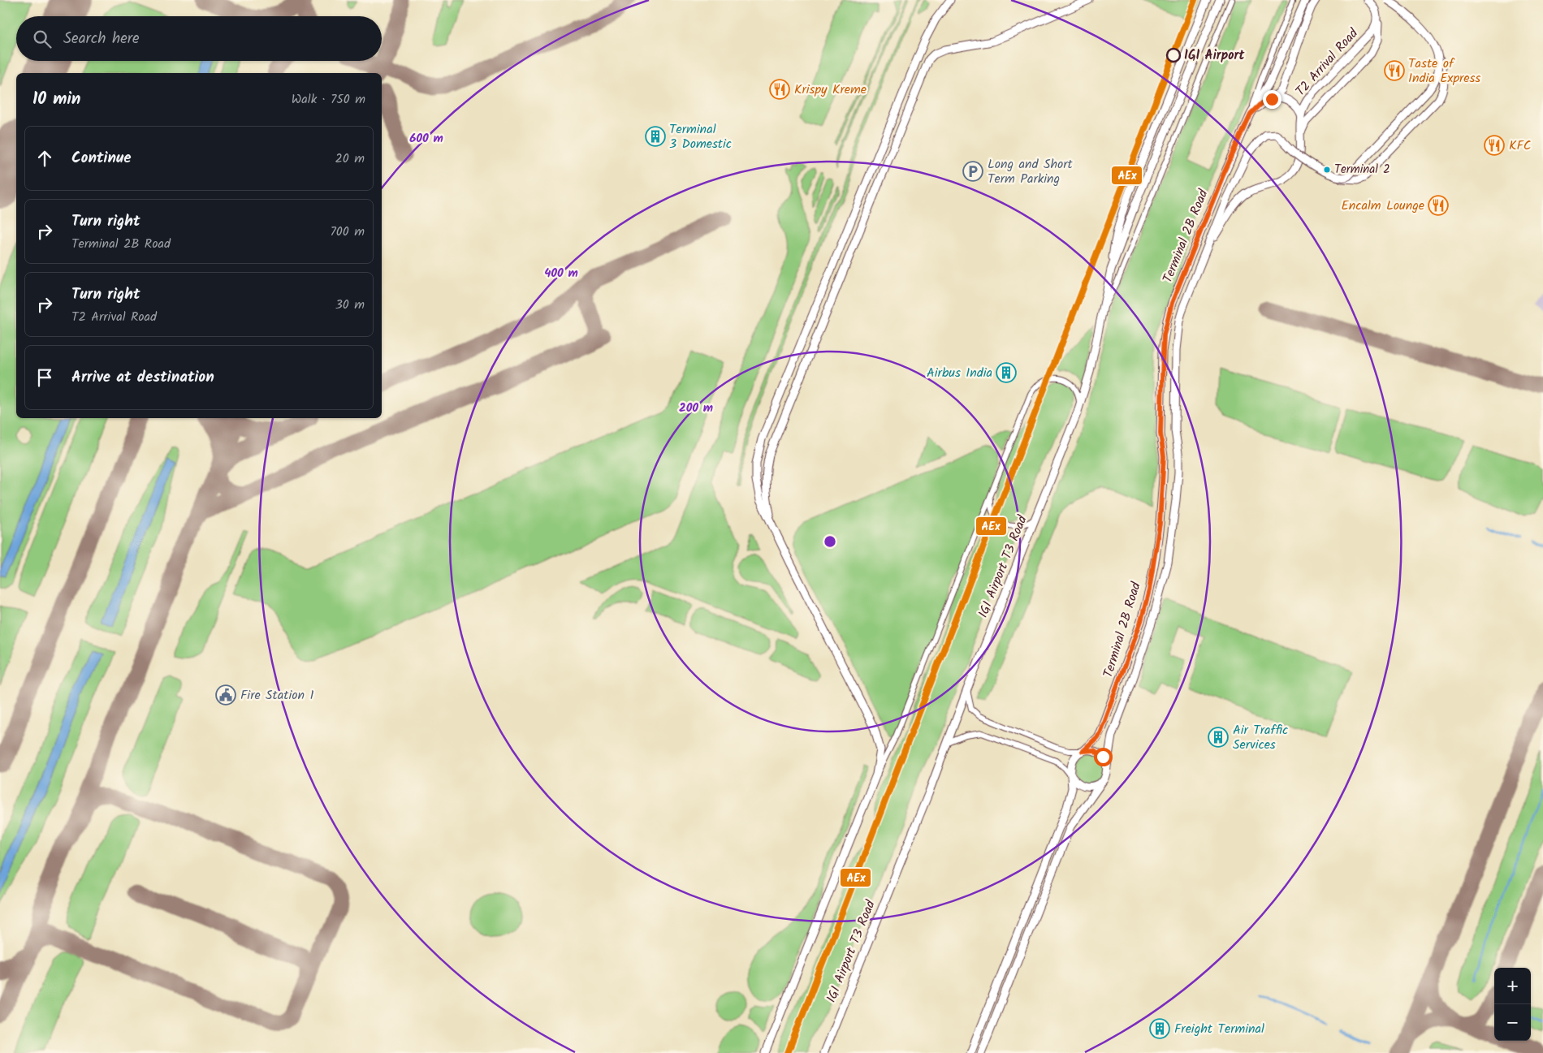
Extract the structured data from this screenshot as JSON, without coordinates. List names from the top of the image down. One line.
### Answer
{"streets":{"main road":["T2 Arrival Road","Terminal 2B Road","IGI Airport T3 Road"]},"crossings":[["T2 Arrival Road","Terminal 2B Road"]],"places":{"other":["IGI Airport","Terminal 2"],"restaurant":["Taste of India Express","Krispy Kreme","KFC","Encalm Lounge"],"building":["Terminal 3 Domestic","Airbus India","Air Traffic Services","Freight Terminal"],"parking":["Long and Short Term Parking"],"public building":["Fire Station 1"]},"lines":["transit line AEx"],"page":{"search":"Search here","heading":["10 min","Walk · 750 m"],"list":[["Continue","20 m"],["Turn right","Terminal 2B Road","700 m"],["Turn right","T2 Arrival Road","30 m"],"Arrive at destination"],"map_buttons":["+","−"]},"rings":["600 m","400 m","200 m"]}
